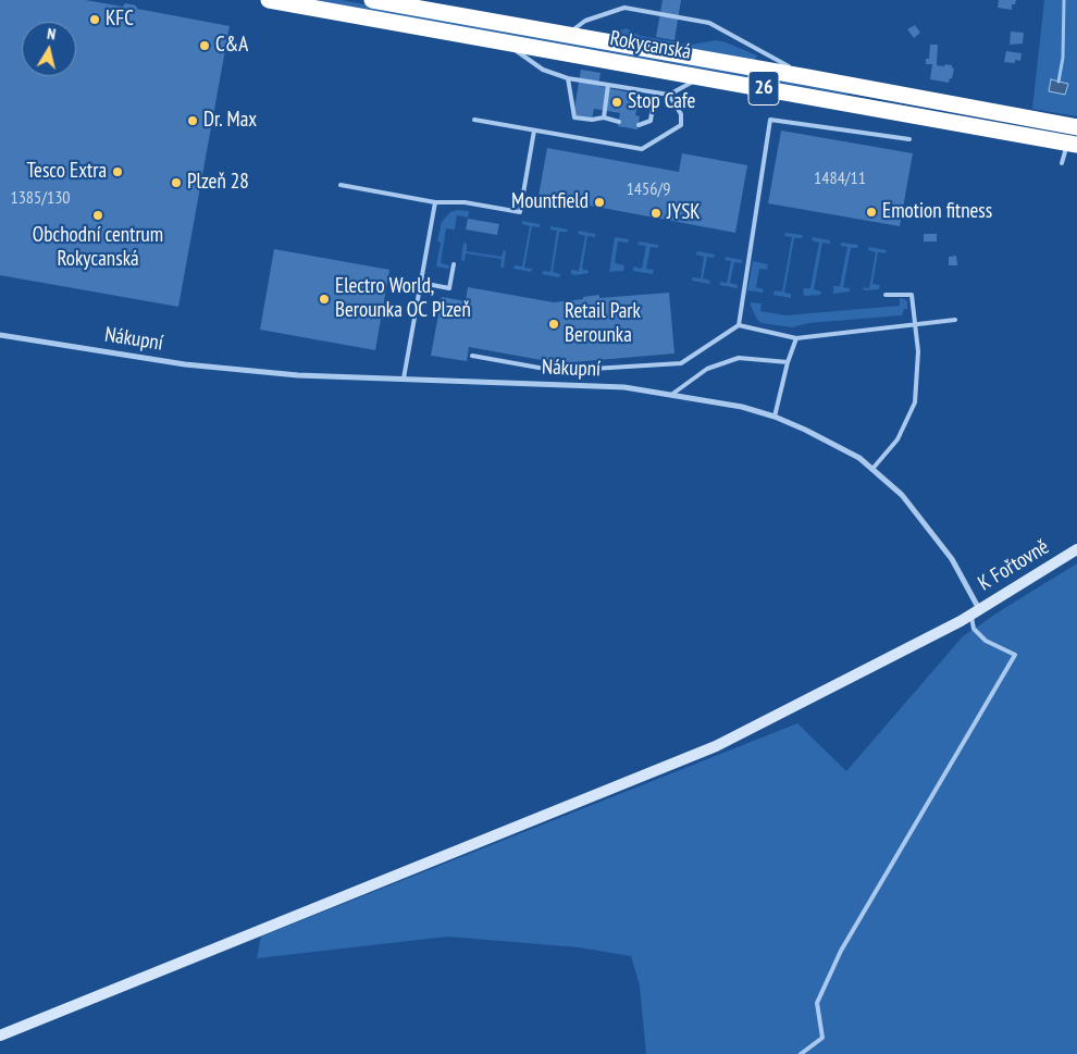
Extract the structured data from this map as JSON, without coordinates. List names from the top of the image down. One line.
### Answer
{"streets":{"highway":["Rokycanská","26"],"street":["Nákupní","K Fořtovně"]},"crossings":[["Nákupní","K Fořtovně"]],"places":["KFC","C&A","Stop Cafe","Dr. Max","Tesco Extra","Plzeň 28","Mountfield","Emotion fitness","JYSK","Obchodní centrum Rokycanská","Electro World, Berounka OC Plzeň","Retail Park Berounka"],"house_numbers":["1484/11","1456/9","1385/130"],"north":"top"}
